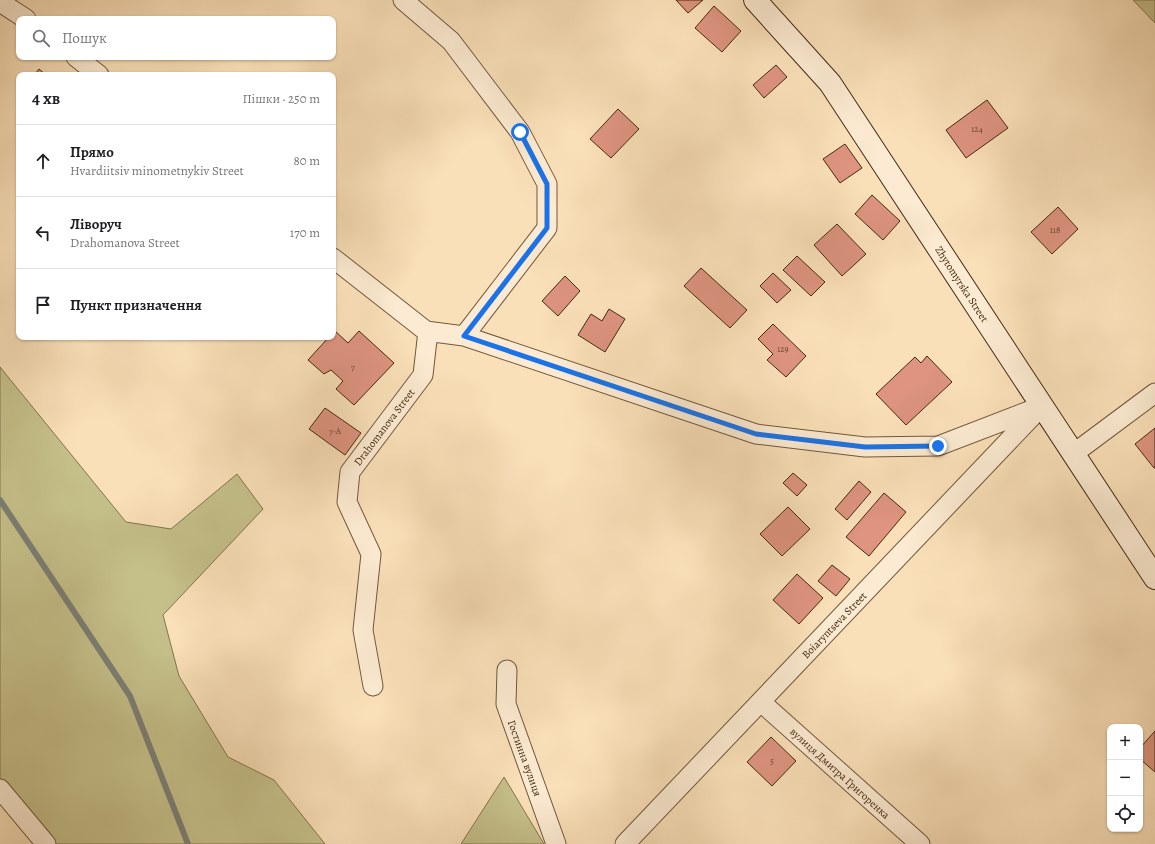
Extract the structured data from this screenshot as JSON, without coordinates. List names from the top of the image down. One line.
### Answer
{"streets":{"main road":["Zhytomyrska Street"],"street":["Drahomanova Street","Boiaryntseva Street","Гостинна вулиця","вулиця Дмитра Григоренка"]},"crossings":[["Zhytomyrska Street","Boiaryntseva Street"],["Boiaryntseva Street","вулиця Дмитра Григоренка"]],"house_numbers":["124","118","129","7","7-А","5"],"page":{"search":"Пошук","heading":["4 хв","Пішки · 250 m"],"list":[["Прямо","Hvardiitsiv minometnykiv Street","80 m"],["Ліворуч","Drahomanova Street","170 m"],"Пункт призначення"],"map_buttons":["+","−"]}}
